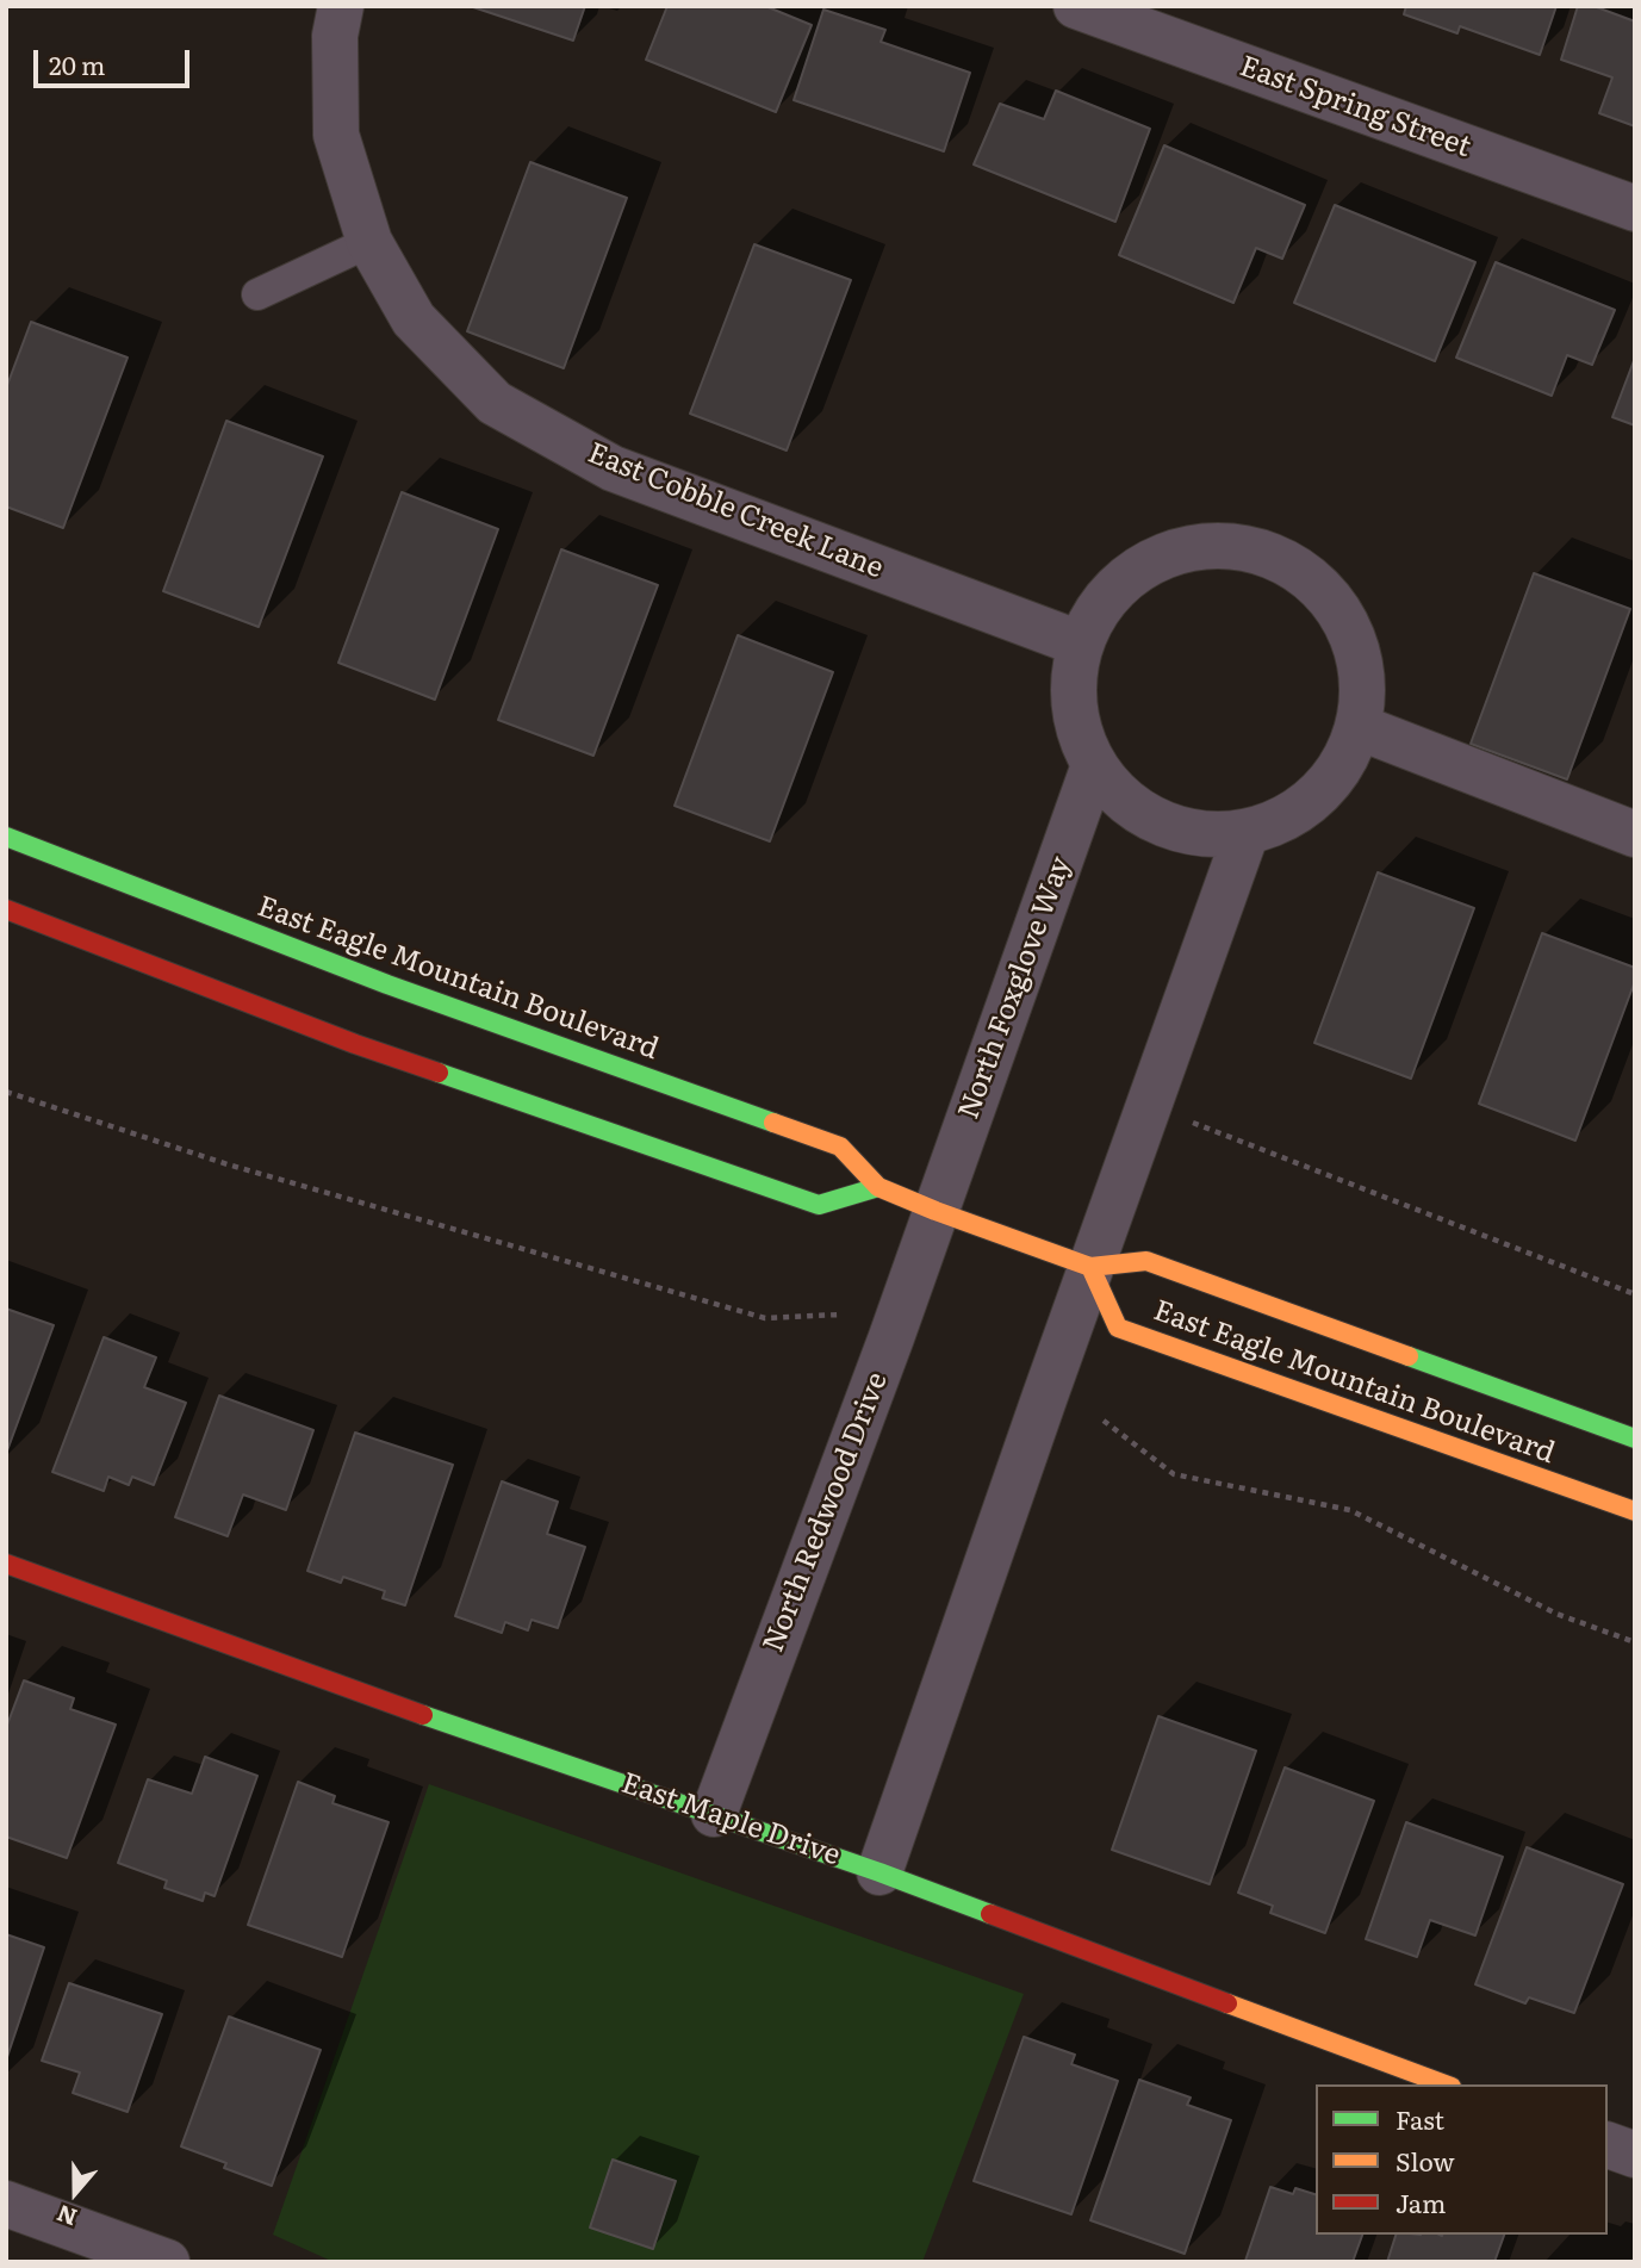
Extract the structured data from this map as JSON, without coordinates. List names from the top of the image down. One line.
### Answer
{"streets":{"street":["East Spring Street","East Cobble Creek Lane","East Eagle Mountain Boulevard","North Foxglove Way","North Redwood Drive","East Maple Drive"]},"crossings":[["East Cobble Creek Lane","North Foxglove Way"],["East Eagle Mountain Boulevard","North Foxglove Way"],["East Eagle Mountain Boulevard","North Redwood Drive"],["North Foxglove Way","North Redwood Drive"],["North Redwood Drive","East Maple Drive"]],"legend":["Fast","Slow","Jam"],"scale_bar":"20 m","north":"bottom"}
